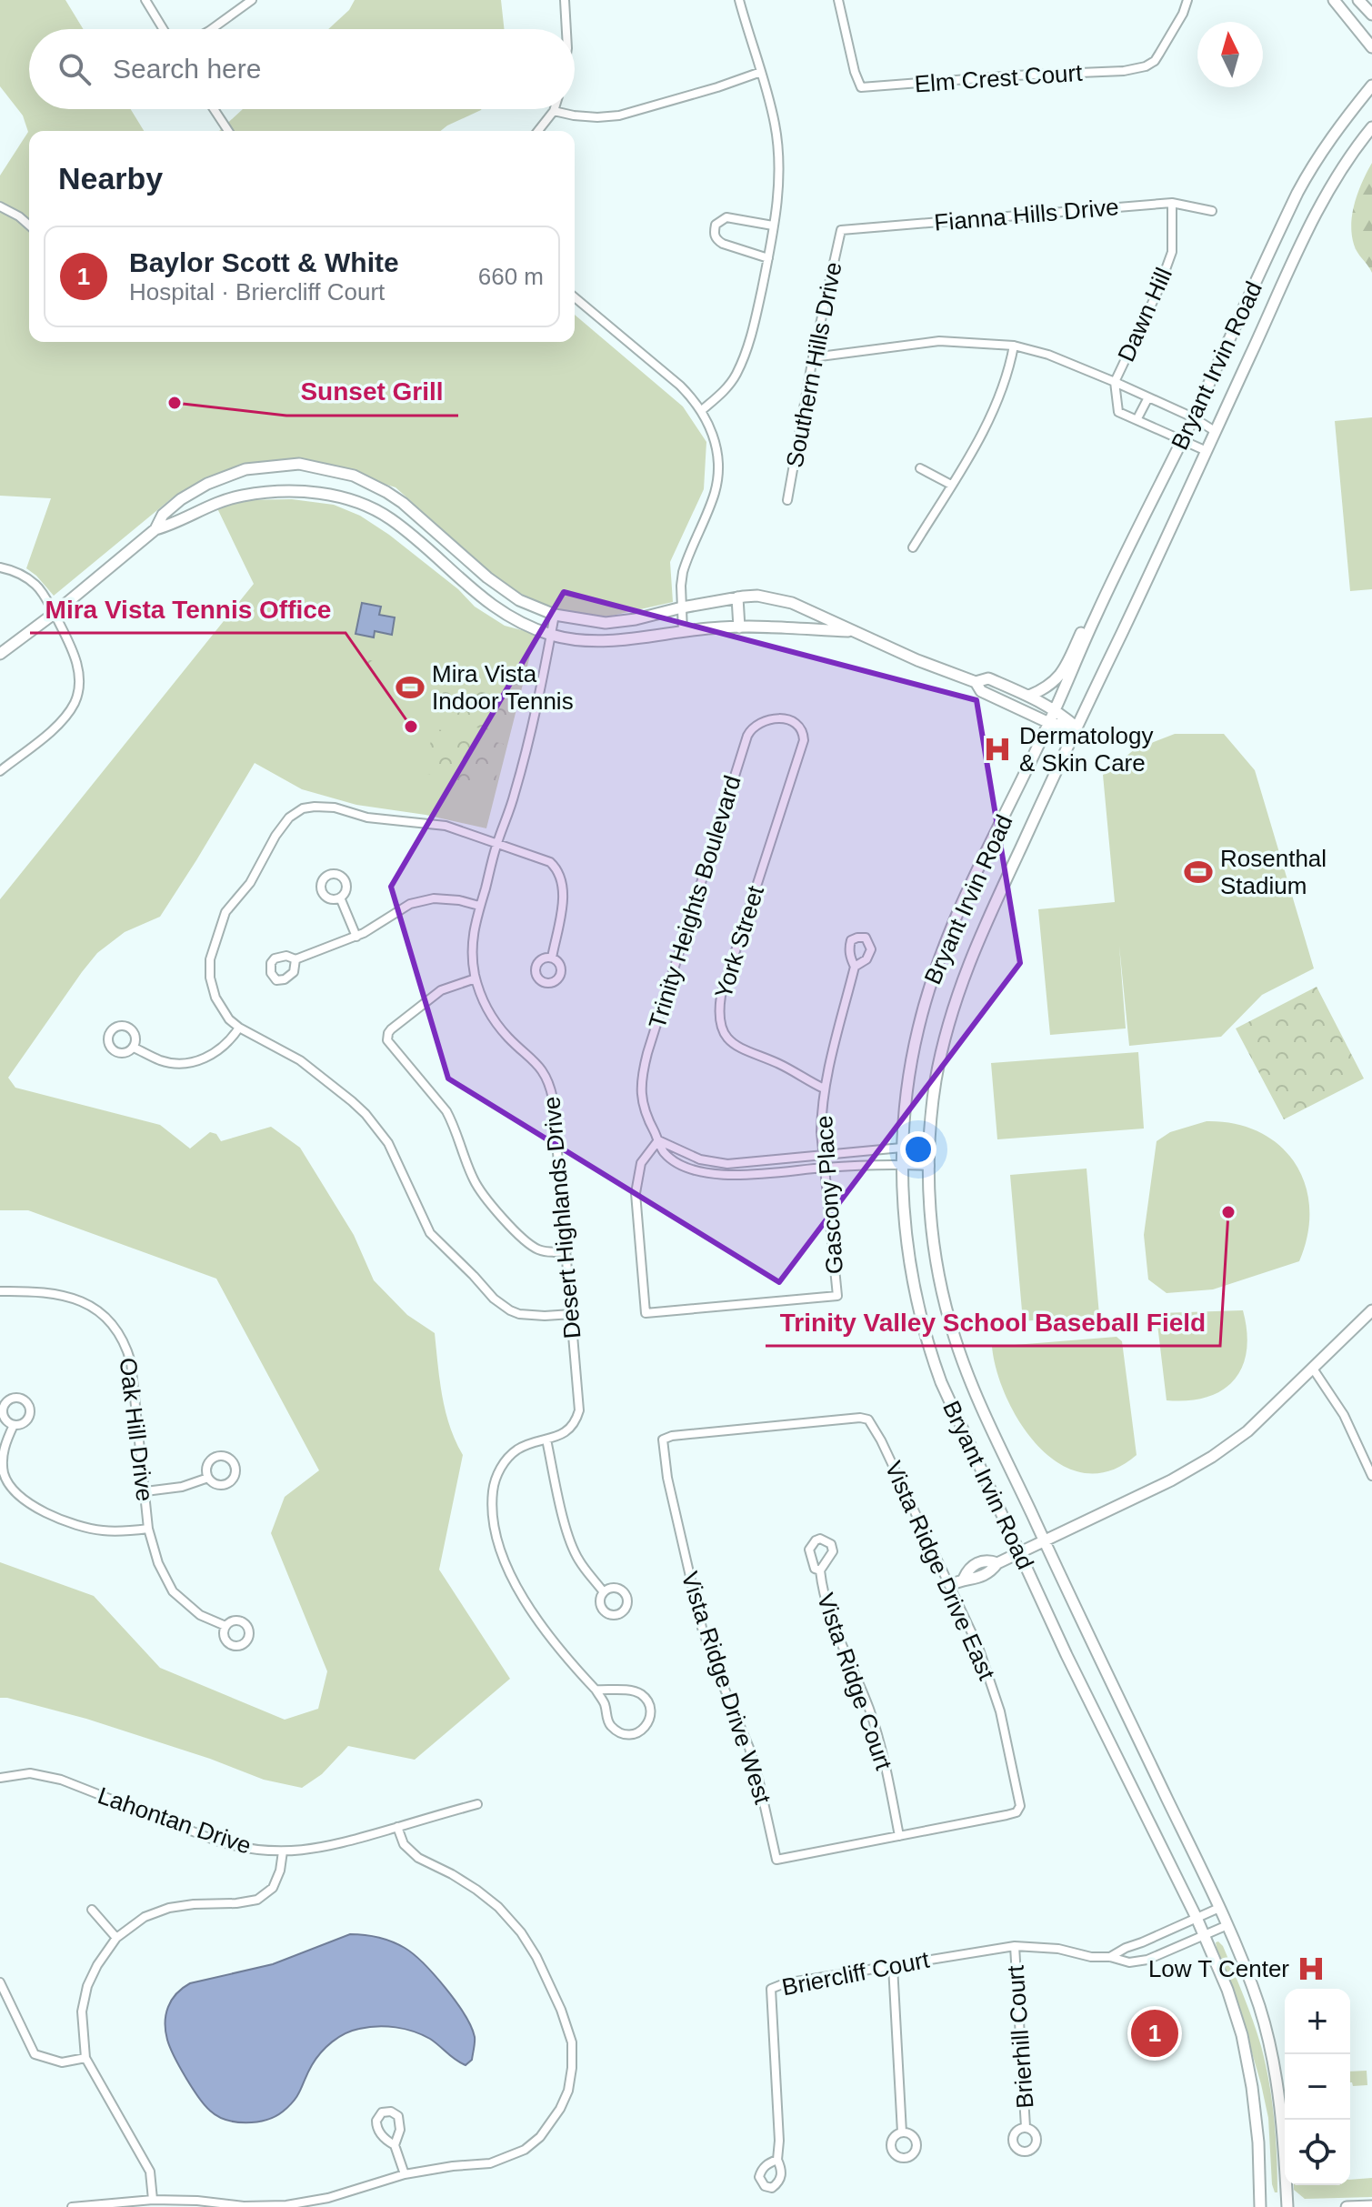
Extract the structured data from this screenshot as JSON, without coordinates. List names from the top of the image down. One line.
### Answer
{"streets":{"main road":["Bryant Irvin Road"],"street":["Elm Crest Court","Fianna Hills Drive","Dawn Hill","Southern Hills Drive","Trinity Heights Boulevard","York Street","Gascony Place","Desert Highlands Drive","Oak Hill Drive","Vista Ridge Drive East","Vista Ridge Court","Vista Ridge Drive West","Lahontan Drive","Briercliff Court","Brierhill Court"]},"crossings":[["Fianna Hills Drive","Dawn Hill"],["Fianna Hills Drive","Southern Hills Drive"],["Bryant Irvin Road","Trinity Heights Boulevard"],["Bryant Irvin Road","Briercliff Court"],["Trinity Heights Boulevard","York Street"],["Trinity Heights Boulevard","Gascony Place"],["York Street","Gascony Place"],["Vista Ridge Drive East","Vista Ridge Court"],["Vista Ridge Drive East","Vista Ridge Drive West"],["Vista Ridge Court","Vista Ridge Drive West"],["Briercliff Court","Brierhill Court"]],"places":{"other":["Sunset Grill","Mira Vista Tennis Office","Trinity Valley School Baseball Field"],"sports":["Mira Vista Indoor Tennis","Rosenthal Stadium"],"hospital":["Dermatology & Skin Care","Low T Center"]},"north":"top","page":{"search":"Search here","heading":"Nearby","list":[{"mark":"1","name":"Baylor Scott & White","note":"Hospital · Briercliff Court","value":"660 m"}],"map_buttons":["+","−"],"pins":"1"}}
